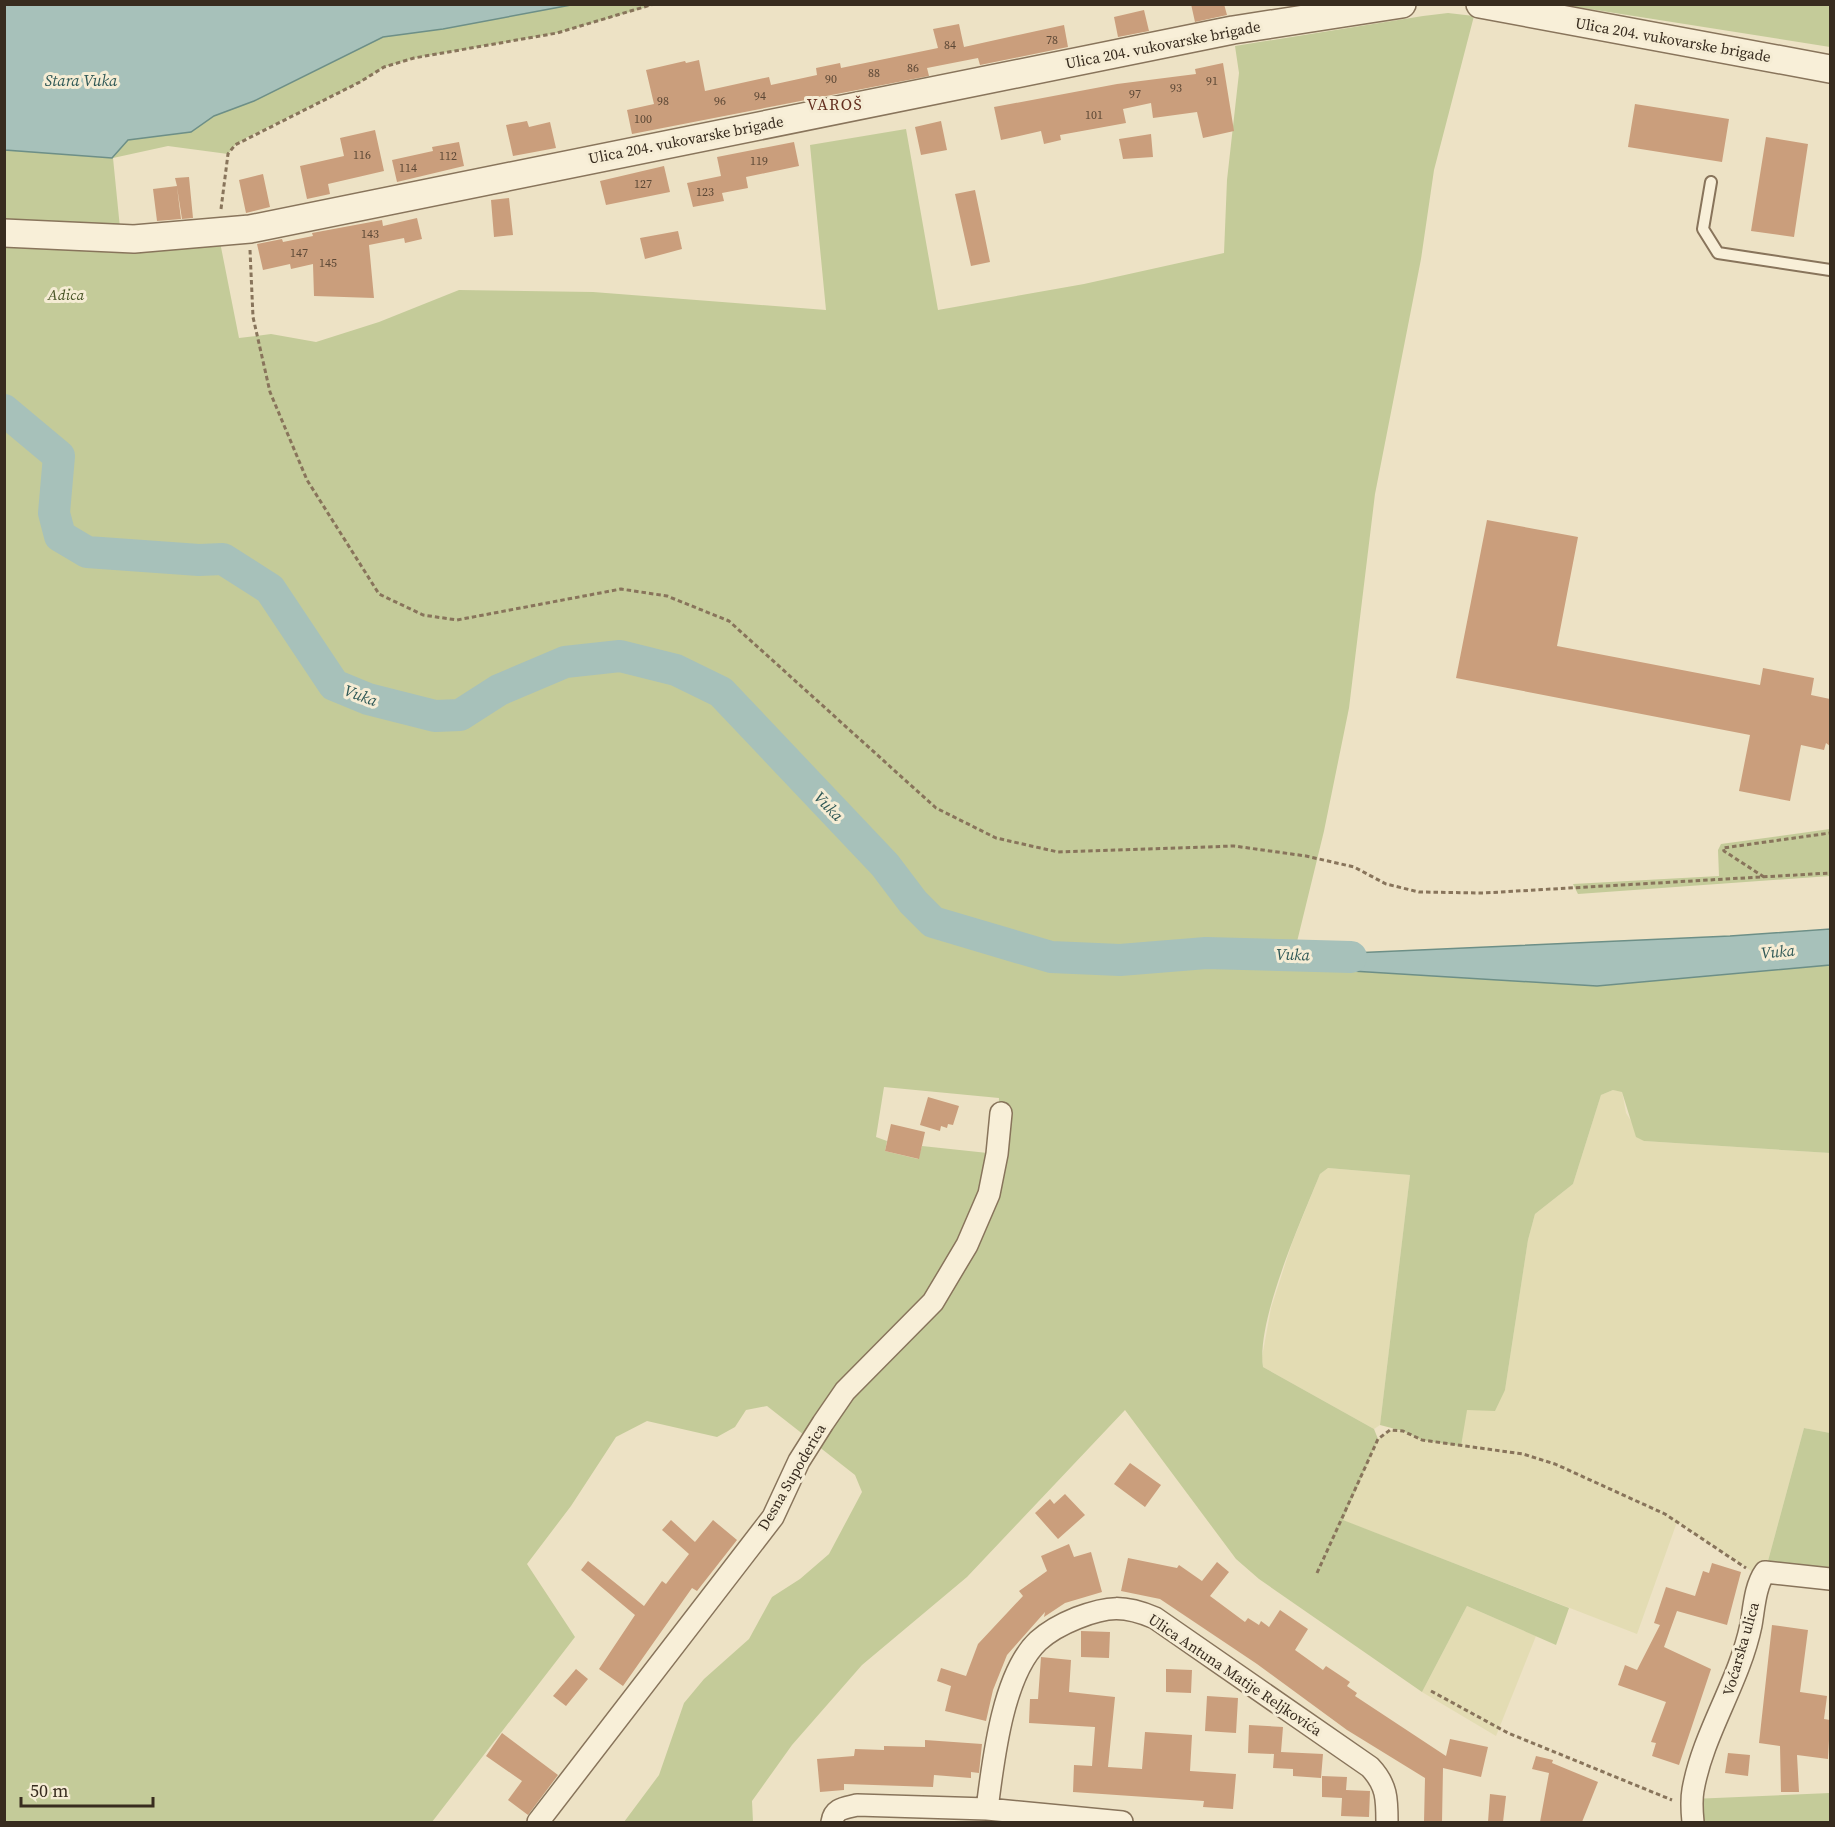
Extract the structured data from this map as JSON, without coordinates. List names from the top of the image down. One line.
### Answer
{"streets":{"street":["Ulica 204. vukovarske brigade","Desna Supoderica","Voćarska ulica","Ulica Antuna Matije Reljkovića"]},"districts":["VAROŠ"],"water":["Stara Vuka","Vuka"],"parks":["Adica"],"house_numbers":["78","84","86","88","90","91","93","97","94","98","96","101","100","116","112","119","114","127","123","143","147","145"],"scale_bar":"50 m"}
